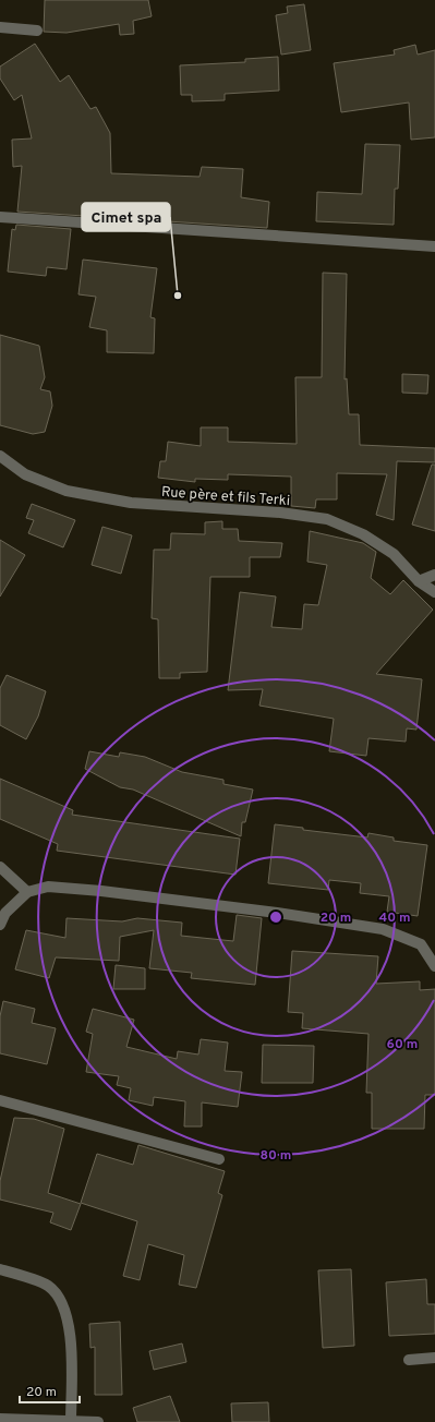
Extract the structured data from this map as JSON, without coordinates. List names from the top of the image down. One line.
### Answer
{"streets":{"street":["Rue père et fils Terki"]},"places":["Cimet spa"],"scale_bar":"20 m","rings":["20 m","40 m","60 m","80 m"]}
